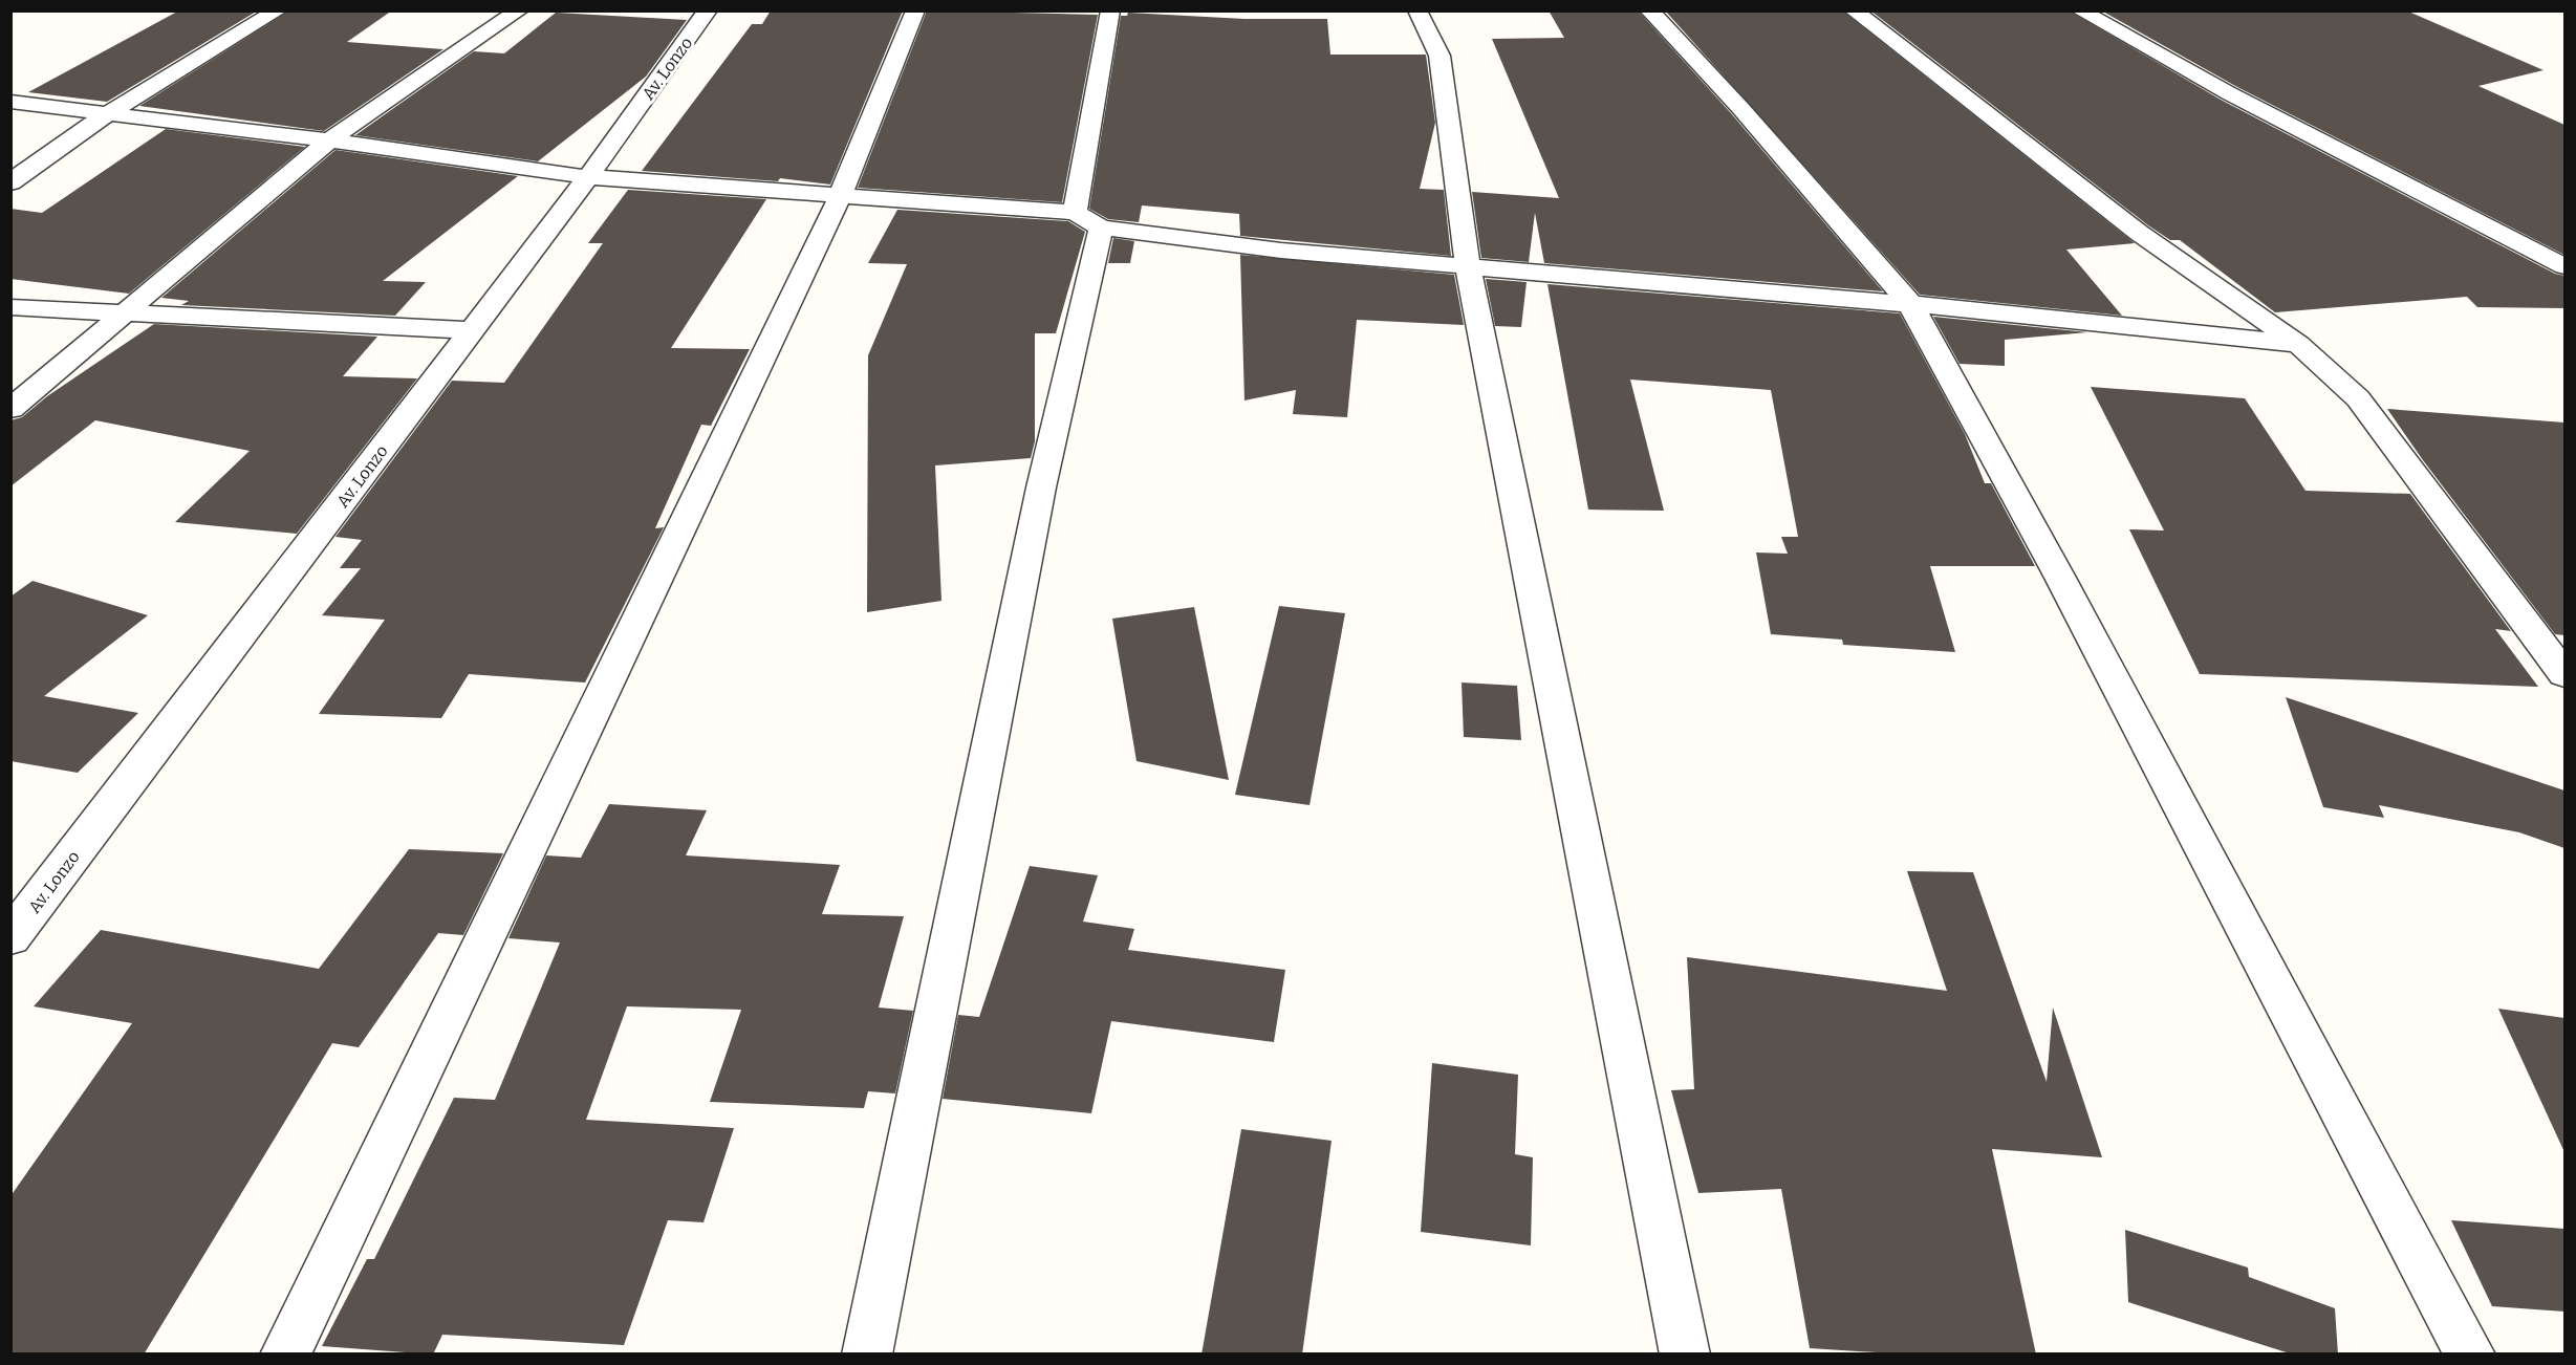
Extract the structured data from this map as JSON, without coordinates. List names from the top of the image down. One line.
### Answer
{"streets":{"street":["Av. Lonzo"]}}
